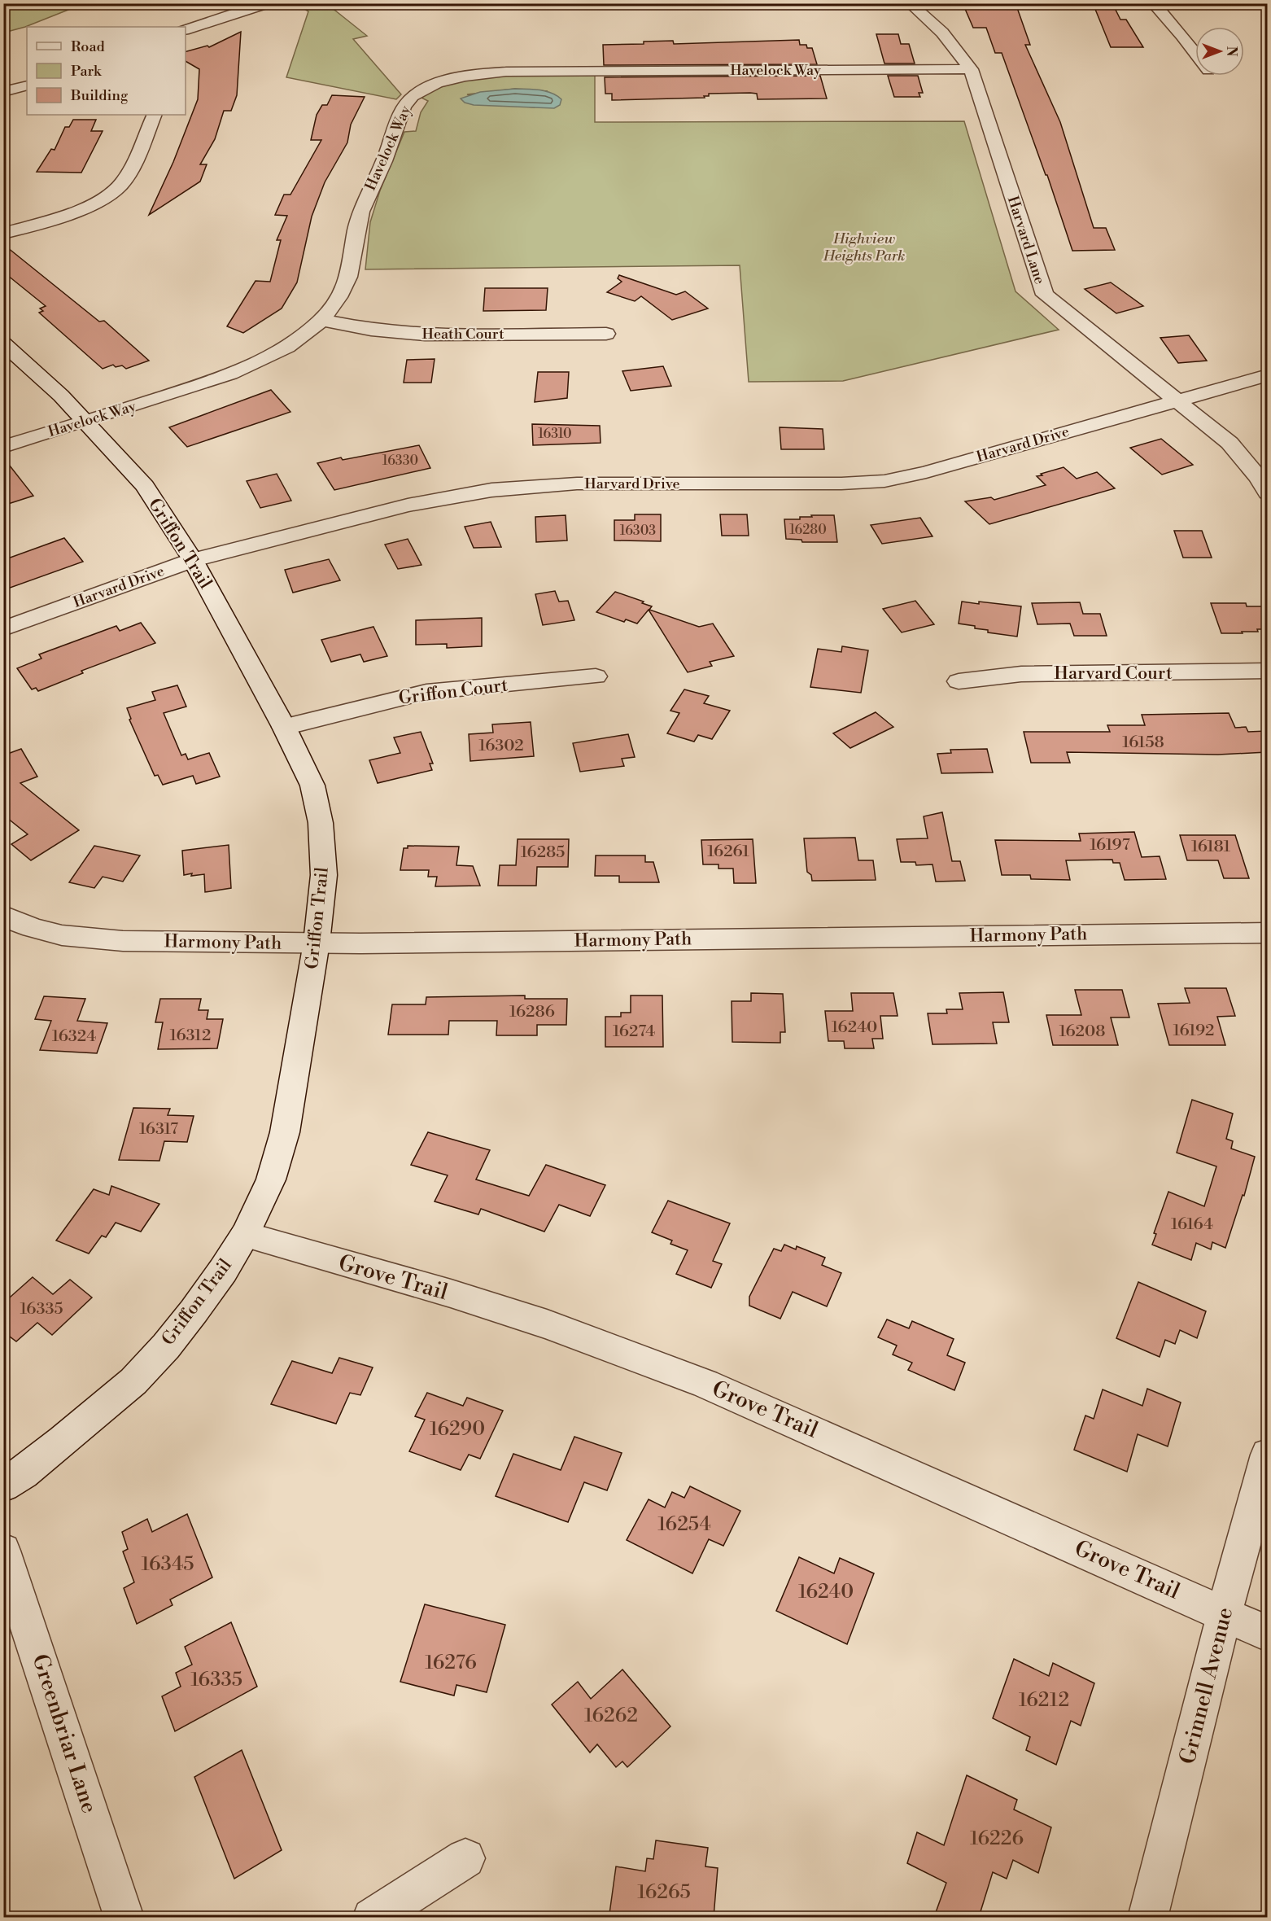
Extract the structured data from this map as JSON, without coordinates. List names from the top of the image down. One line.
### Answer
{"streets":{"street":["Havelock Way","Harvard Lane","Heath Court","Harvard Drive","Griffon Trail","Harvard Court","Griffon Court","Harmony Path","Grove Trail","Grinnell Avenue","Greenbriar Lane"]},"crossings":[["Havelock Way","Harvard Lane"],["Havelock Way","Heath Court"],["Havelock Way","Griffon Trail"],["Harvard Lane","Harvard Drive"],["Harvard Drive","Griffon Trail"],["Griffon Trail","Griffon Court"],["Griffon Trail","Harmony Path"],["Griffon Trail","Grove Trail"],["Grove Trail","Grinnell Avenue"]],"parks":["Highview Heights Park"],"house_numbers":["16310","16330","16280","16303","16158","16302","16197","16181","16261","16285","16286","16240","16192","16274","16208","16312","16324","16317","16164","16335","16290","16254","16345","16240","16276","16335","16212","16262","16226","16265"],"legend":["Road","Park","Building"],"north":"right"}
